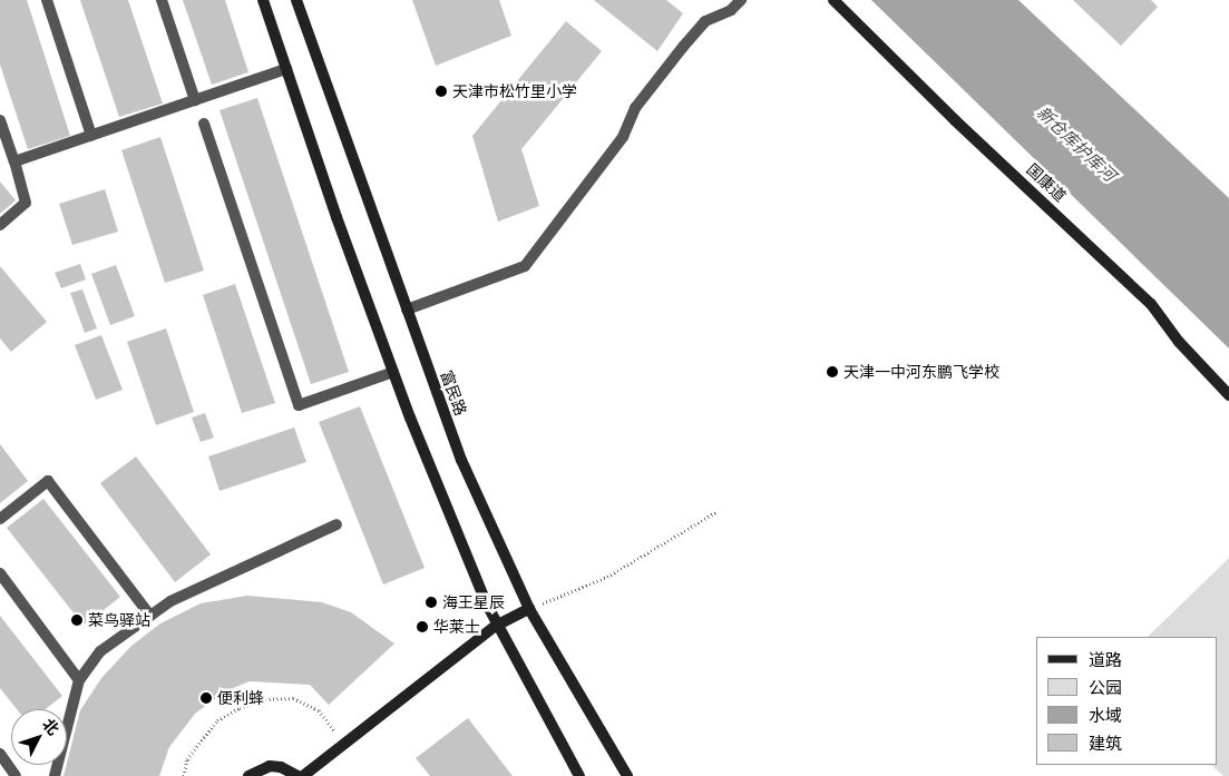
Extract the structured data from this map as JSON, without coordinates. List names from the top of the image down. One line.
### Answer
{"streets":{"main road":["国康道","富民路"]},"water":["新仓库护库河"],"places":["天津市松竹里小学","天津一中河东鹏飞学校","海王星辰","菜鸟驿站","华莱士","便利蜂"],"legend":["道路","公园","水域","建筑"],"north":"top right"}
